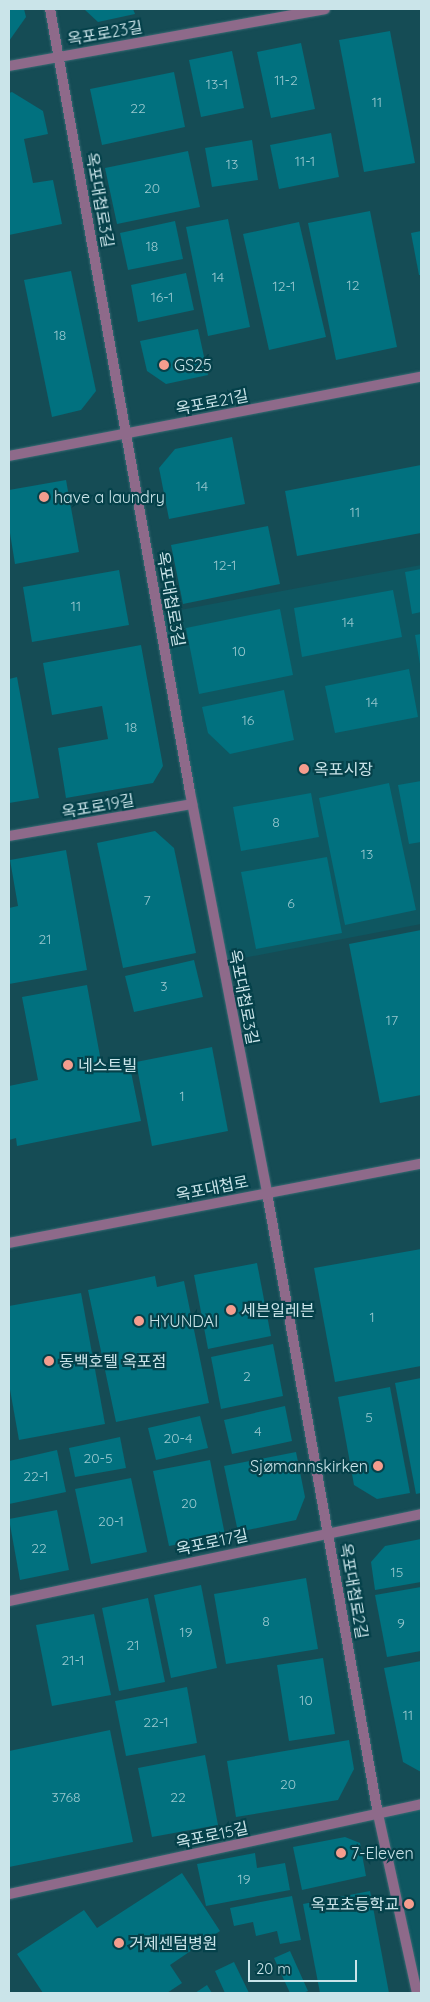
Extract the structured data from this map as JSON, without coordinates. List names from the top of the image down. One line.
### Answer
{"streets":{"street":["옥포로23길","옥포대첩로3길","옥포로21길","옥포로19길","옥포대첩로","옥포로17길","옥포대첩로2길","옥포로15길"]},"crossings":[["옥포로23길","옥포대첩로3길"],["옥포대첩로3길","옥포로21길"],["옥포대첩로3길","옥포로19길"],["옥포대첩로3길","옥포대첩로"],["옥포대첩로3길","옥포대첩로2길"],["옥포대첩로","옥포대첩로2길"],["옥포로17길","옥포대첩로2길"],["옥포대첩로2길","옥포로15길"]],"places":["GS25","have a laundry","옥포시장","네스트빌","세븐일레븐","HYUNDAI","동백호텔 옥포점","Sjømannskirken","7-Eleven","옥포초등학교","거제센텀병원"],"house_numbers":["11-2","13-1","11","22","11-1","13","20","18","14","12","12-1","16-1","18","14","11","12-1","11","14","10","14","16","18","8","13","7","6","21","3","17","1","1","2","5","4","20-4","20-5","22-1","20","20-1","22","15","8","9","19","21","21-1","10","11","22-1","20","3768","22","19"],"scale_bar":"20 m"}
